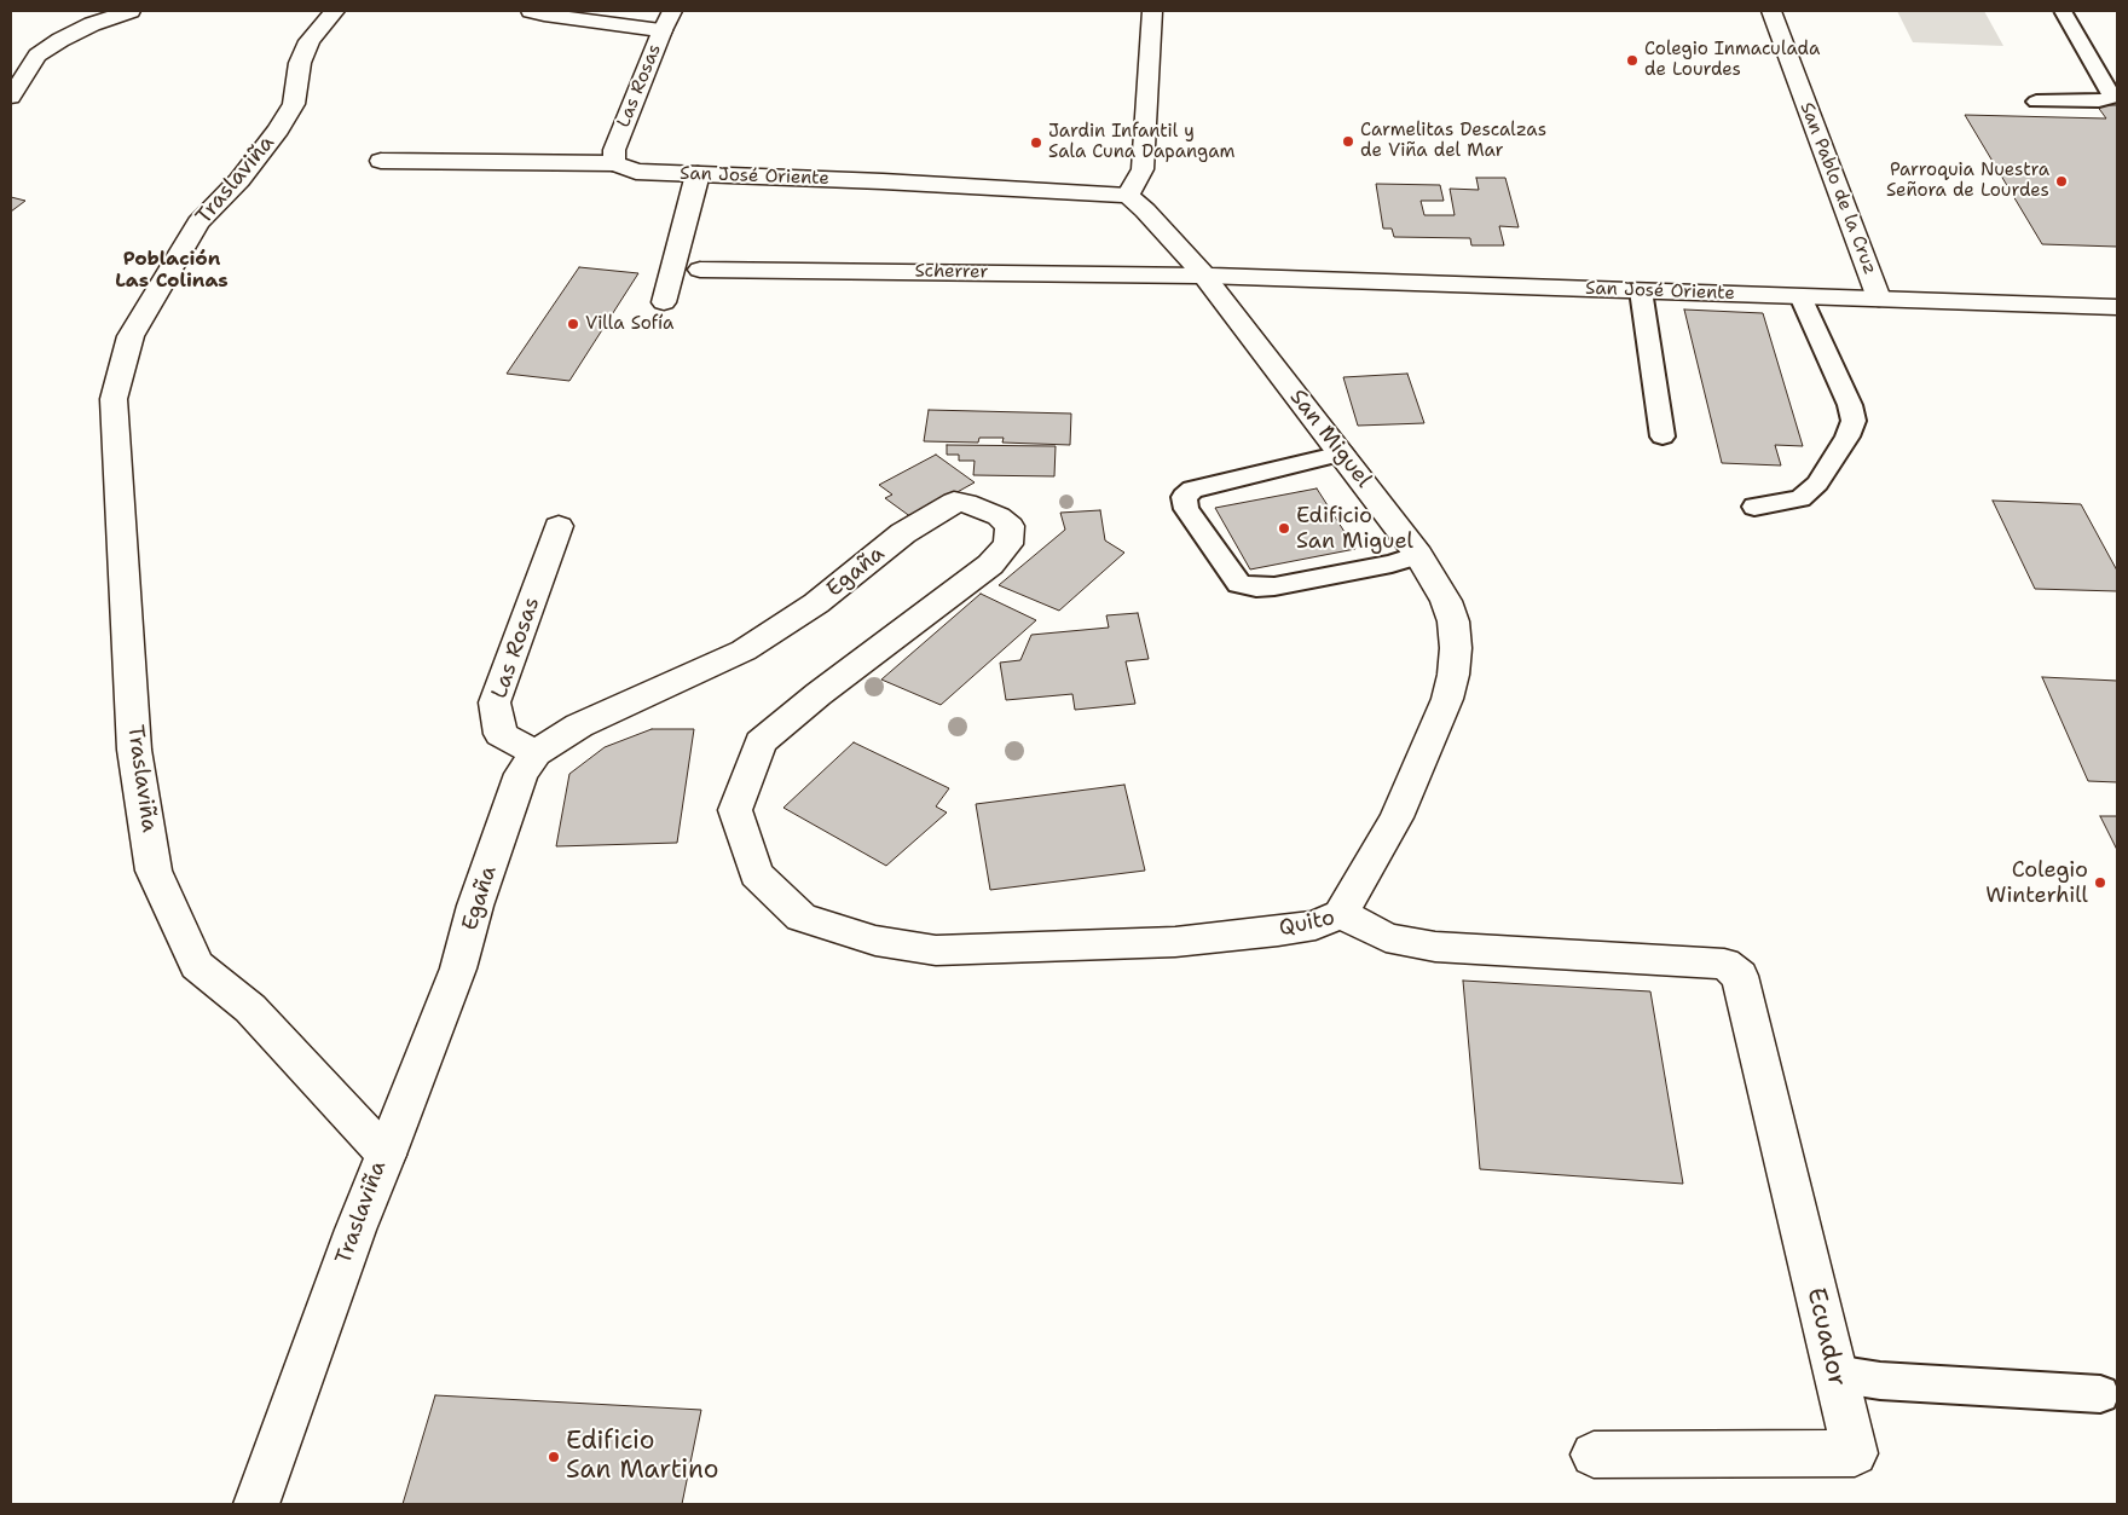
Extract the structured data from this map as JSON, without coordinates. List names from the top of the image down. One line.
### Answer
{"streets":{"street":["Las Rosas","San José Oriente","Traslaviña","San Pablo de la Cruz","Scherrer","San Miguel","Egaña","Quito","Ecuador"]},"crossings":[["Las Rosas","San José Oriente"],["Las Rosas","Egaña"],["San José Oriente","San Pablo de la Cruz"],["San José Oriente","Scherrer"],["San José Oriente","San Miguel"],["Traslaviña","Egaña"],["Scherrer","San Miguel"],["San Miguel","Quito"],["Egaña","Quito"],["Quito","Ecuador"]],"districts":["Población Las Colinas"],"places":["Colegio Inmaculada de Lourdes","Carmelitas Descalzas de Viña del Mar","Jardin Infantil y Sala Cuna Dapangam","Parroquia Nuestra Señora de Lourdes","Villa Sofía","Edificio San Miguel","Colegio Winterhill","Edificio San Martino"]}
